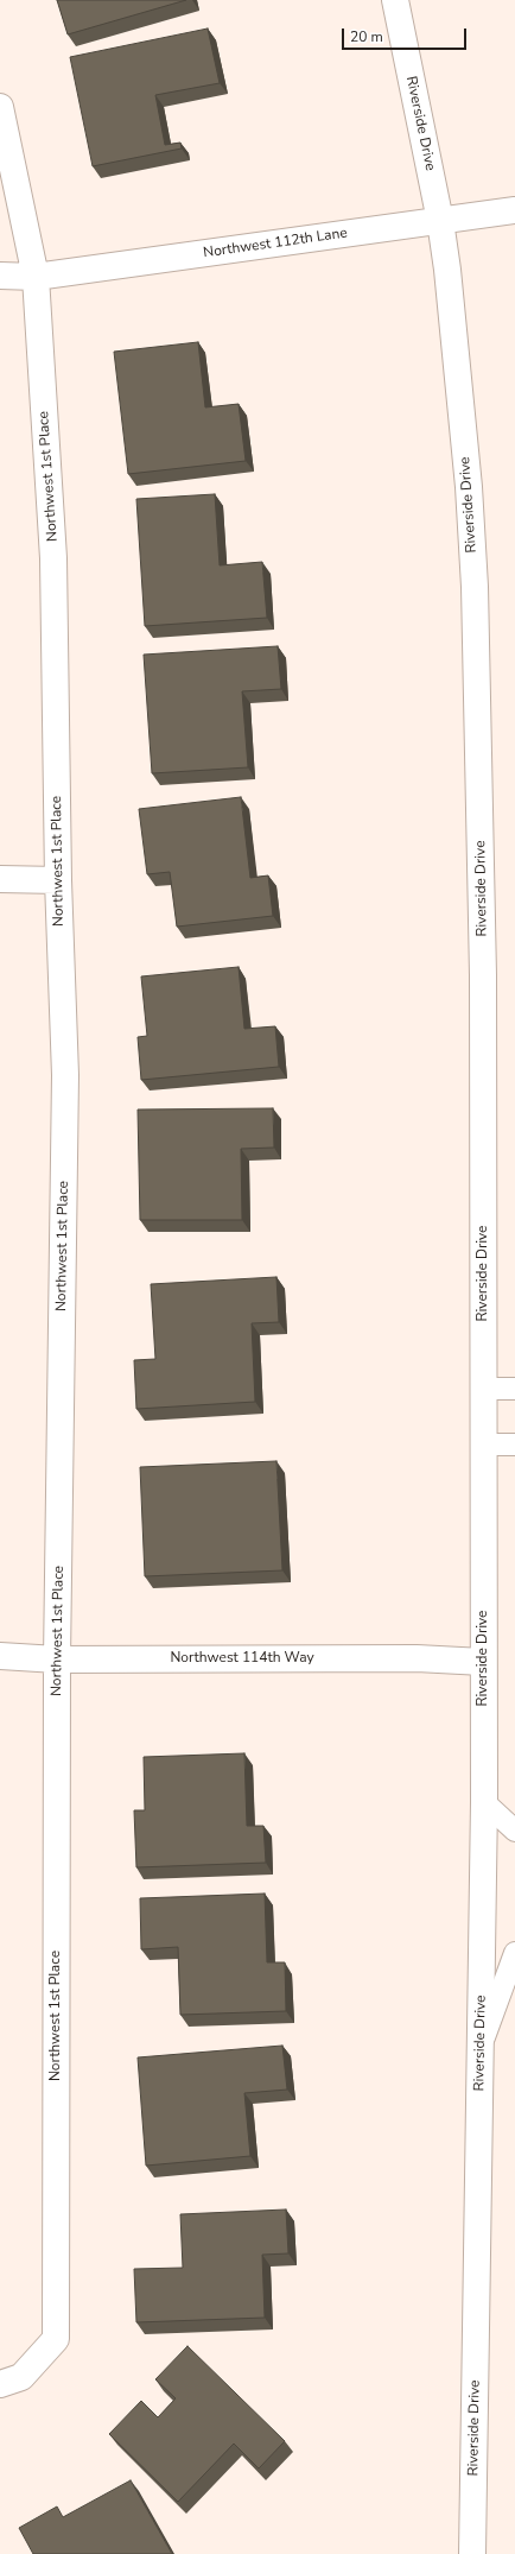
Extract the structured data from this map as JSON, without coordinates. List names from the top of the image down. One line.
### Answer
{"streets":{"street":["Riverside Drive","Northwest 112th Lane","Northwest 1st Place","Northwest 114th Way"]},"crossings":[["Riverside Drive","Northwest 112th Lane"],["Riverside Drive","Northwest 114th Way"],["Northwest 112th Lane","Northwest 1st Place"],["Northwest 1st Place","Northwest 114th Way"]],"scale_bar":"20 m"}
